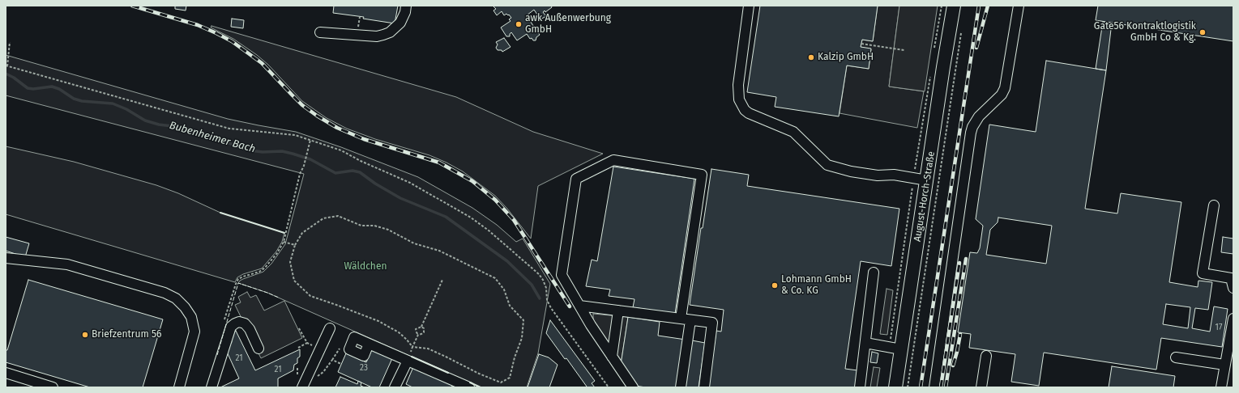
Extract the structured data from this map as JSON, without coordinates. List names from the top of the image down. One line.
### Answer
{"streets":{"main road":["August-Horch-Straße"]},"water":["Bubenheimer Bach"],"parks":["Wäldchen"],"places":["awk Außenwerbung GmbH","Gate56 Kontraktlogistik GmbH Co & Kg.","Kalzip GmbH","Lohmann GmbH & Co. KG","Briefzentrum 56"],"house_numbers":["17","21","23","21"]}
